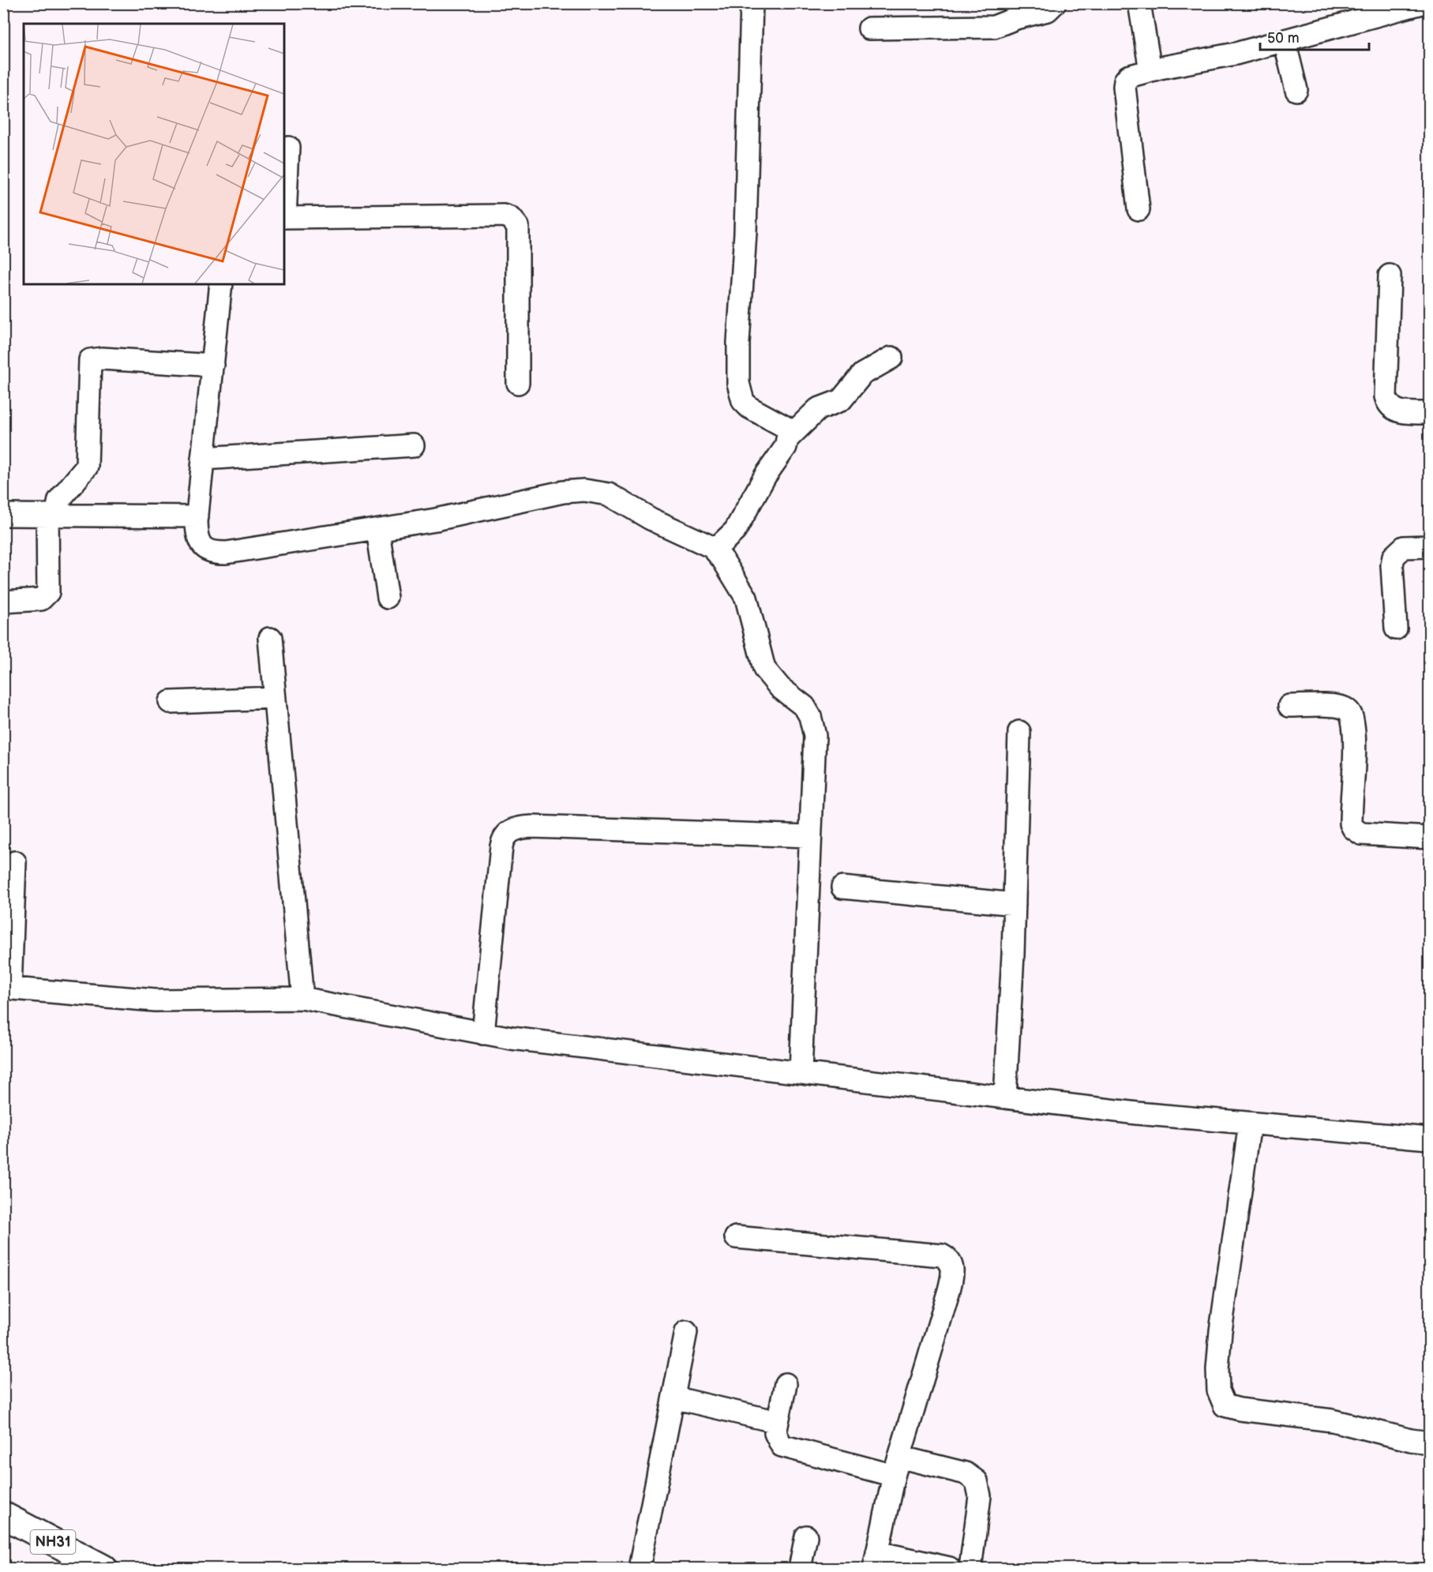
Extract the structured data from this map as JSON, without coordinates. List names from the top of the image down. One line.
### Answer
{"streets":{"highway":["NH31"]},"scale_bar":"50 m"}
